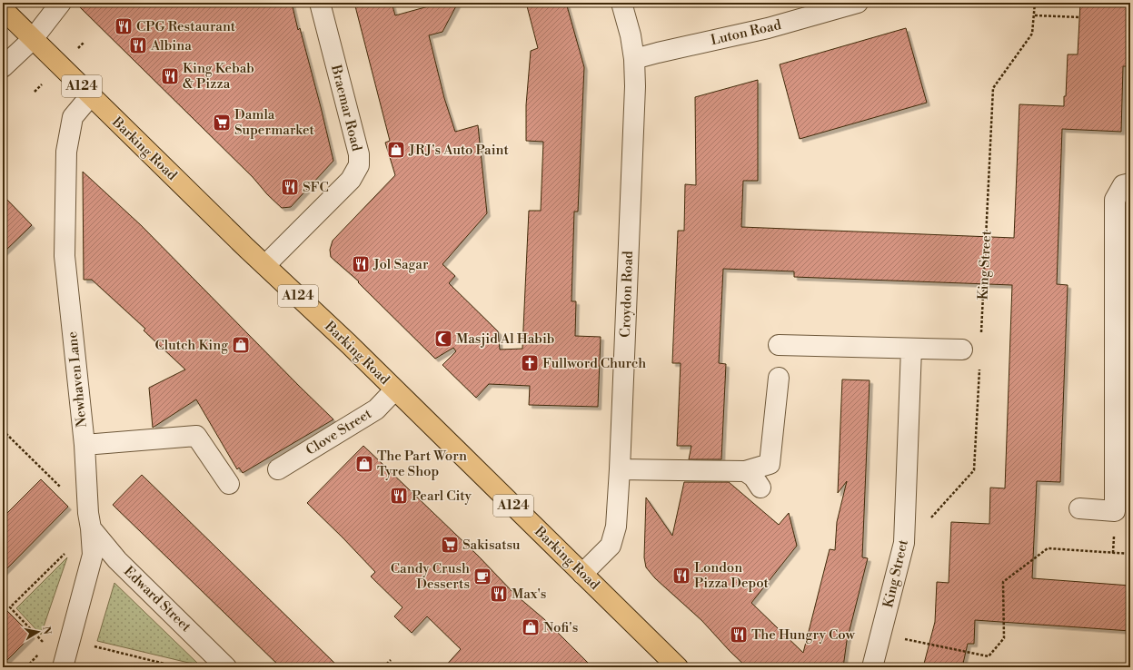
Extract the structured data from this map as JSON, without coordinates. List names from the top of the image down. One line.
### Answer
{"streets":{"main road":["A124","Barking Road"],"street":["Luton Road","Braemar Road","King Street","Croydon Road","Newhaven Lane","Clove Street","Edward Street"]},"crossings":[["Luton Road","Croydon Road"],["Braemar Road","Barking Road"],["Barking Road","Croydon Road"],["Barking Road","Newhaven Lane"],["Barking Road","Clove Street"],["Newhaven Lane","Edward Street"]],"places":{"restaurant":["CPG Restaurant","Albina","King Kebab & Pizza","SFC","Jol Sagar","Pearl City","London Pizza Depot","Max's","The Hungry Cow"],"supermarket":["Damla Supermarket","Sakisatsu"],"shop":["JRJ's Auto Paint","Clutch King","The Part Worn Tyre Shop","Nofi's"],"mosque":["Masjid Al Habib"],"church":["Fullword Church"],"cafe":["Candy Crush Desserts"]},"north":"right"}
